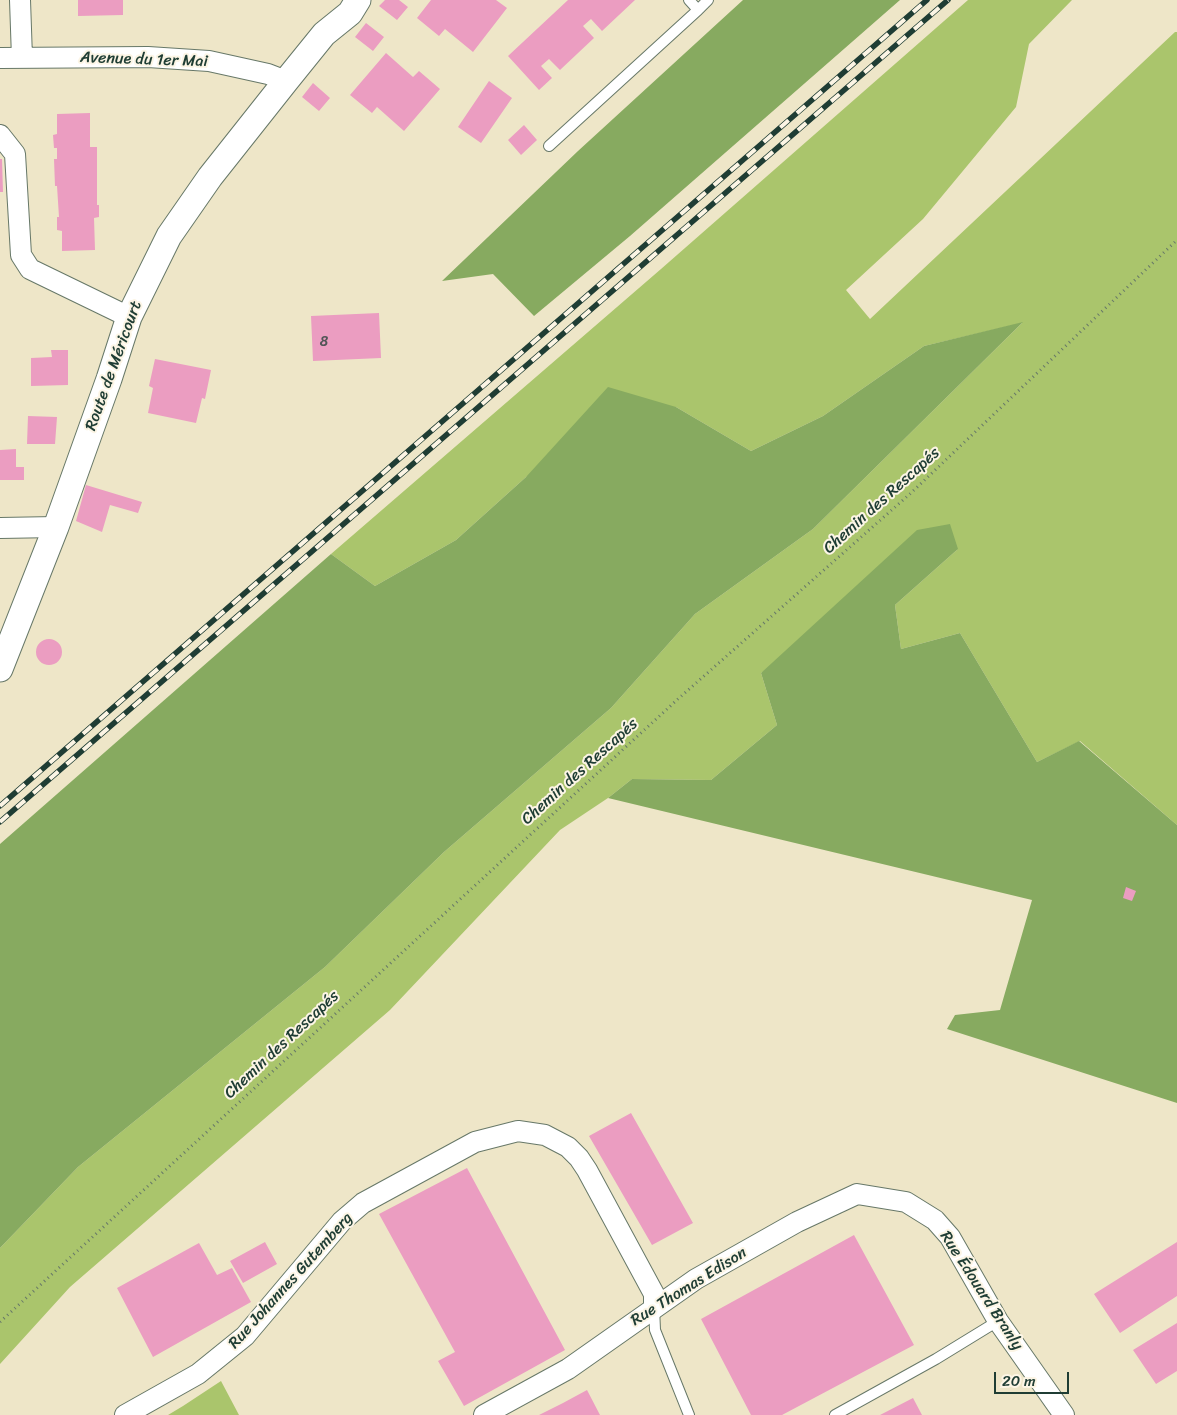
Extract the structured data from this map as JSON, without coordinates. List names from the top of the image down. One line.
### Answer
{"streets":{"street":["Avenue du 1er Mai","Route de Méricourt","Rue Johannes Gutemberg","Rue Thomas Edison","Rue Édouard Branly"],"path":["Chemin des Rescapés"]},"crossings":[["Avenue du 1er Mai","Route de Méricourt"],["Rue Johannes Gutemberg","Rue Thomas Edison"],["Rue Thomas Edison","Rue Édouard Branly"]],"house_numbers":["8"],"scale_bar":"20 m"}
